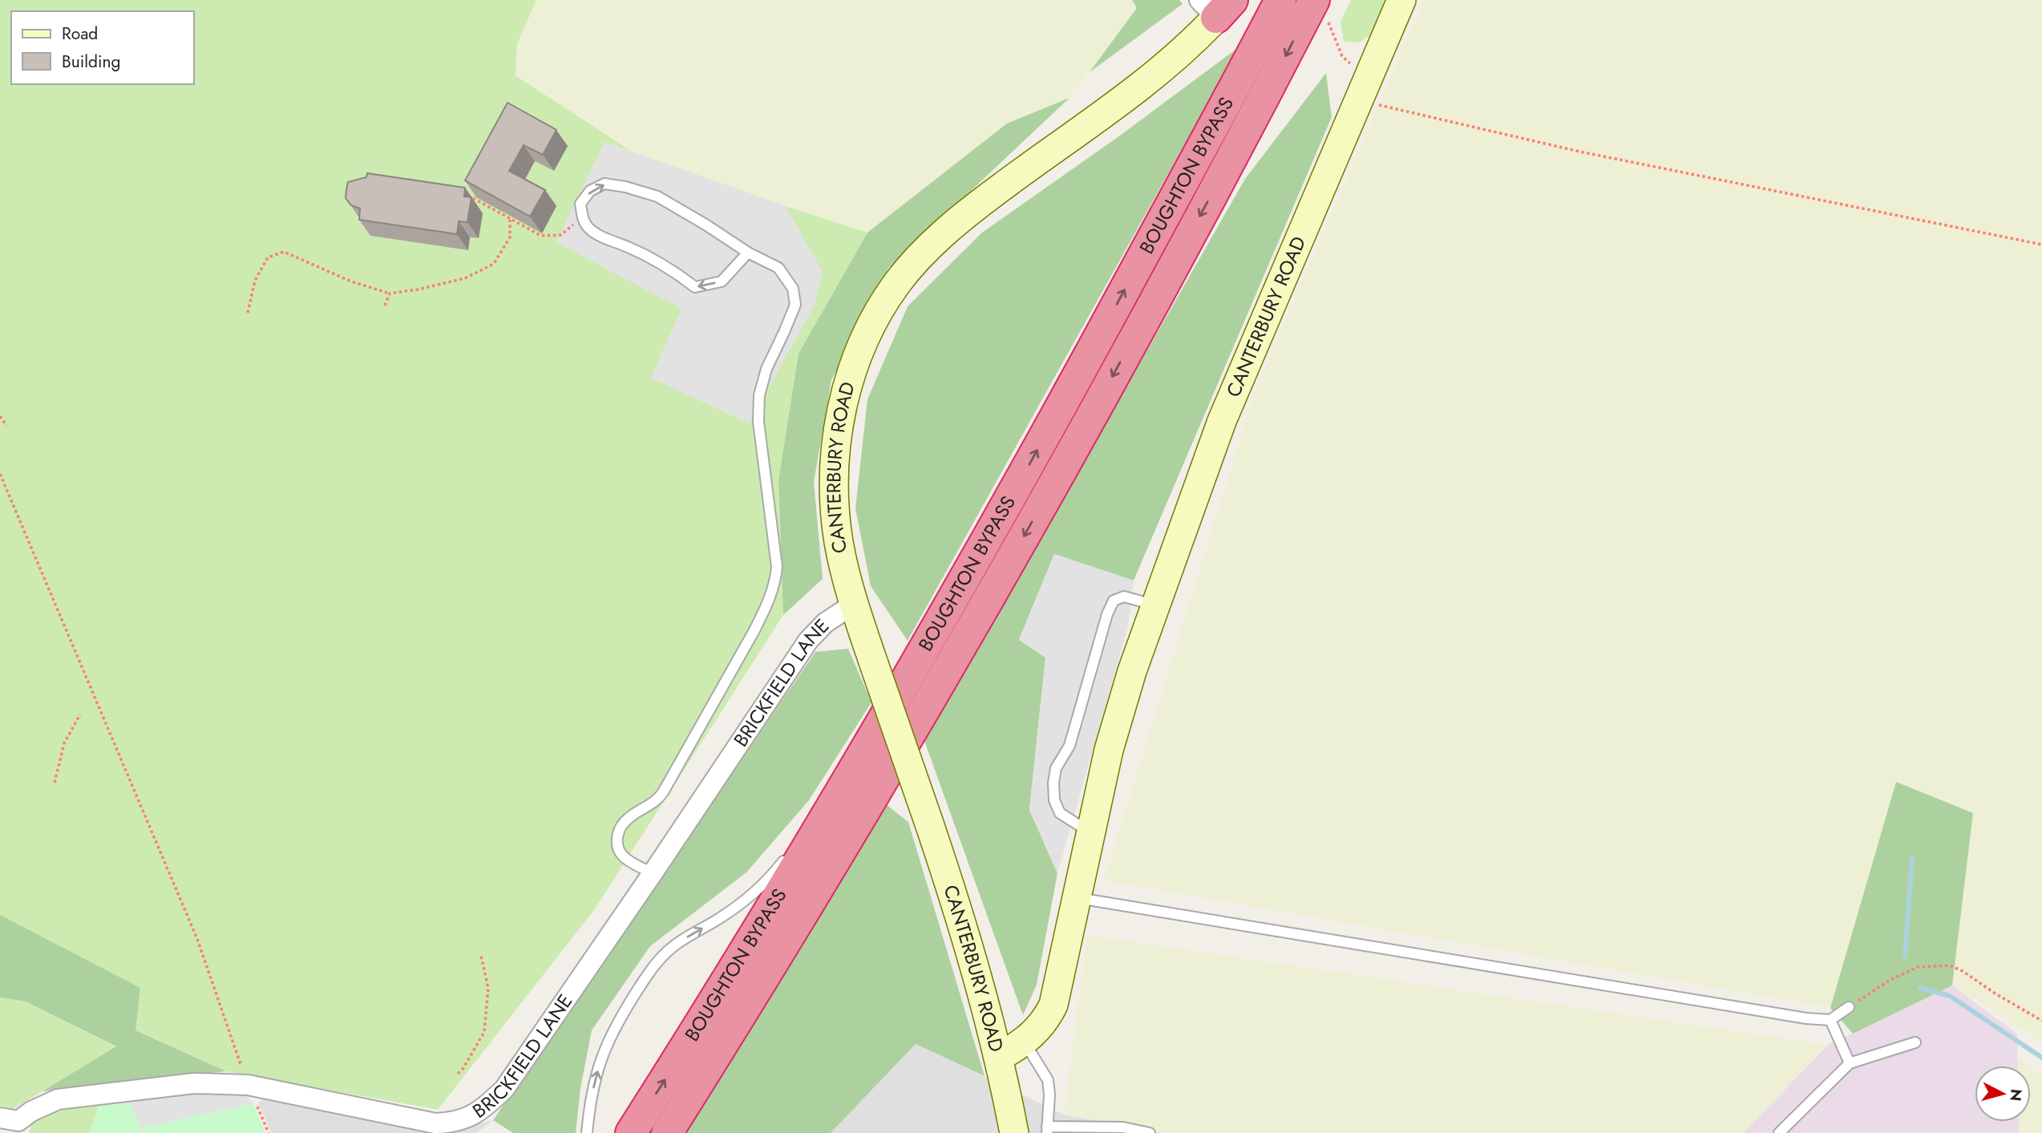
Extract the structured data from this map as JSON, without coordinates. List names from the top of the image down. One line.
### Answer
{"streets":{"highway":["BOUGHTON BYPASS"],"street":["CANTERBURY ROAD","BRICKFIELD LANE"]},"crossings":[["CANTERBURY ROAD","BRICKFIELD LANE"]],"legend":["Road","Building"],"north":"right"}
